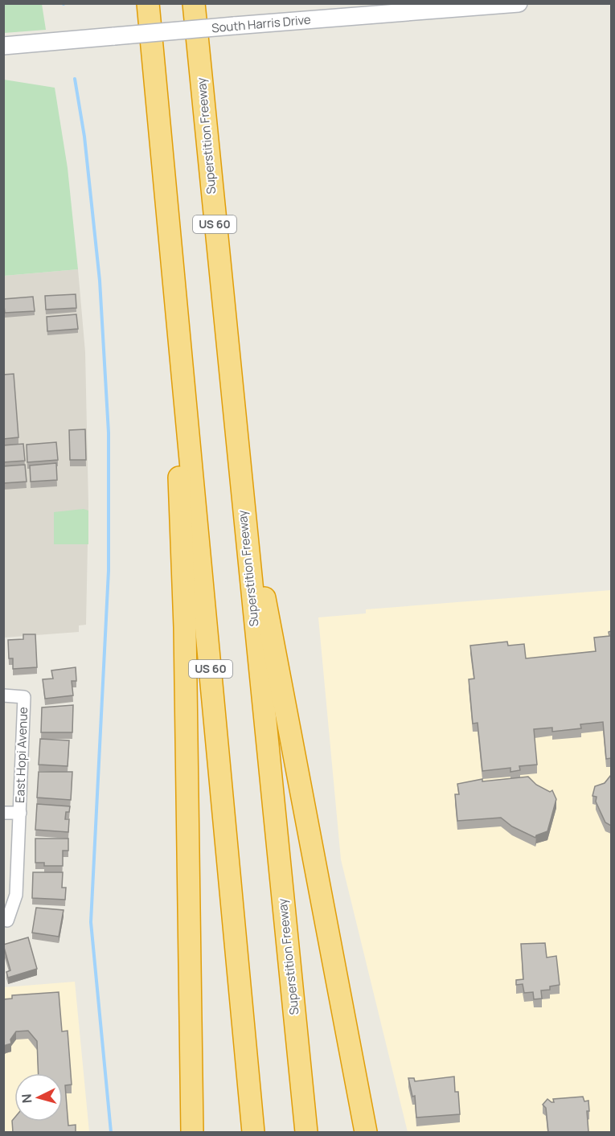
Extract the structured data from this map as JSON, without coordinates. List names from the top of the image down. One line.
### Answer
{"streets":{"highway":["Superstition Freeway","US 60"],"street":["South Harris Drive","East Hopi Avenue"]},"north":"left"}
